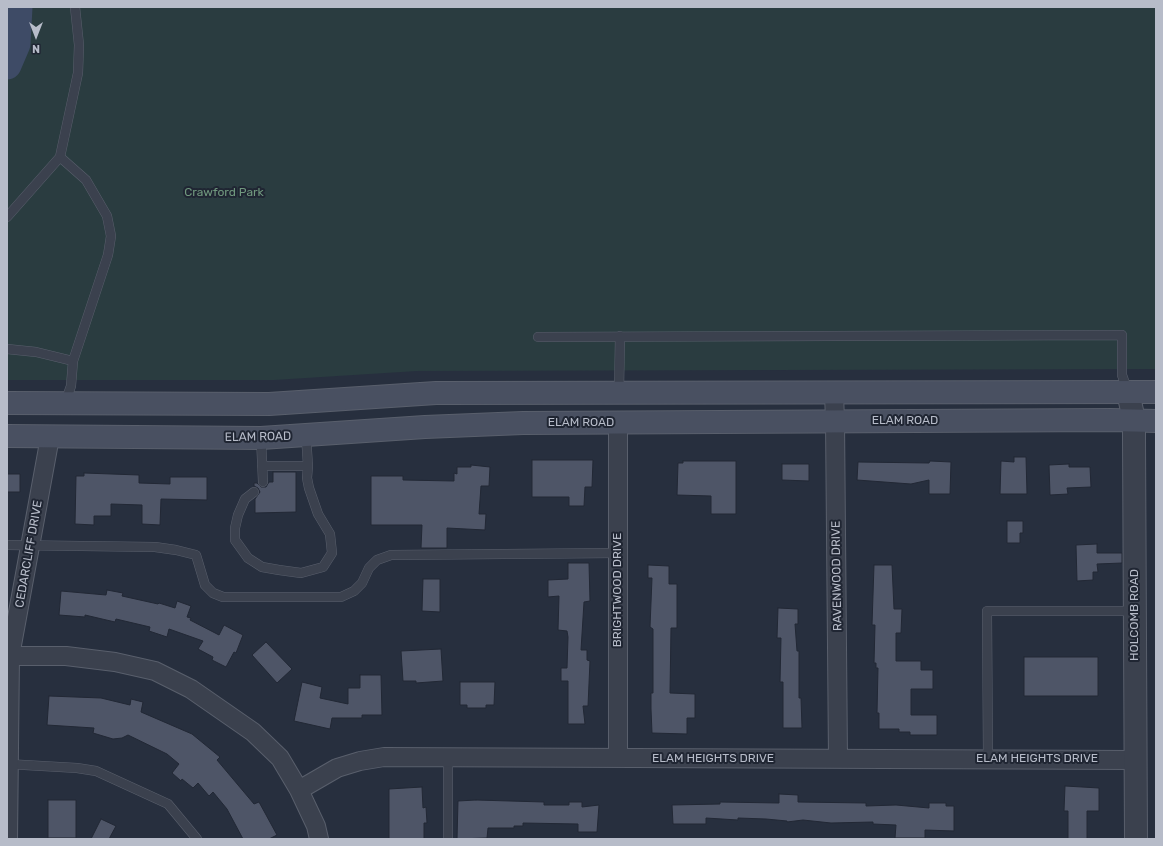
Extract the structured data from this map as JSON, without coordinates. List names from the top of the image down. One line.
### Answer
{"streets":{"main road":["ELAM ROAD"],"street":["CEDARCLIFF DRIVE","RAVENWOOD DRIVE","BRIGHTWOOD DRIVE","HOLCOMB ROAD","ELAM HEIGHTS DRIVE"]},"crossings":[["ELAM ROAD","CEDARCLIFF DRIVE"],["ELAM ROAD","RAVENWOOD DRIVE"],["ELAM ROAD","BRIGHTWOOD DRIVE"],["ELAM ROAD","HOLCOMB ROAD"],["RAVENWOOD DRIVE","ELAM HEIGHTS DRIVE"],["BRIGHTWOOD DRIVE","ELAM HEIGHTS DRIVE"],["HOLCOMB ROAD","ELAM HEIGHTS DRIVE"]],"parks":["Crawford Park"],"north":"bottom"}
